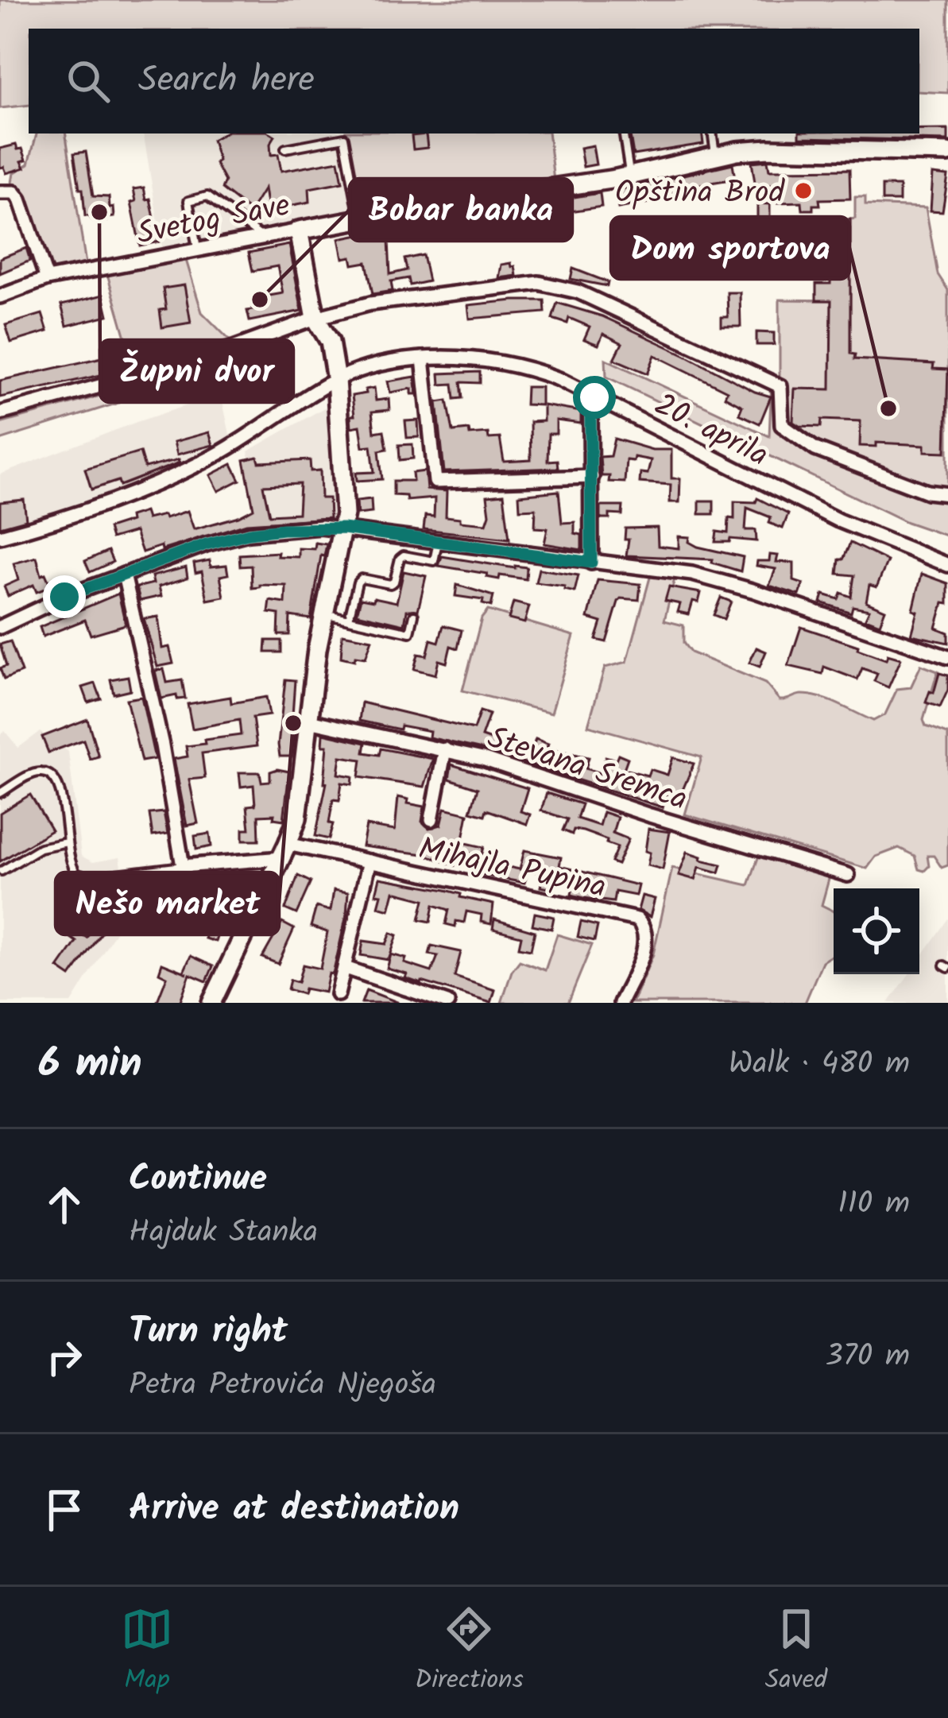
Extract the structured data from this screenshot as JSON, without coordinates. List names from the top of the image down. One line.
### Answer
{"streets":{"street":["Svetog Save","20. aprila","Stevana Sremca","Mihajla Pupina"]},"places":["Opština Brod","Župni dvor","Bobar banka","Dom sportova","Nešo market"],"page":{"search":"Search here","heading":["6 min","Walk · 480 m"],"list":[["Continue","Hajduk Stanka","110 m"],["Turn right","Petra Petrovića Njegoša","370 m"],"Arrive at destination"],"nav":["Map","Directions","Saved"]}}
